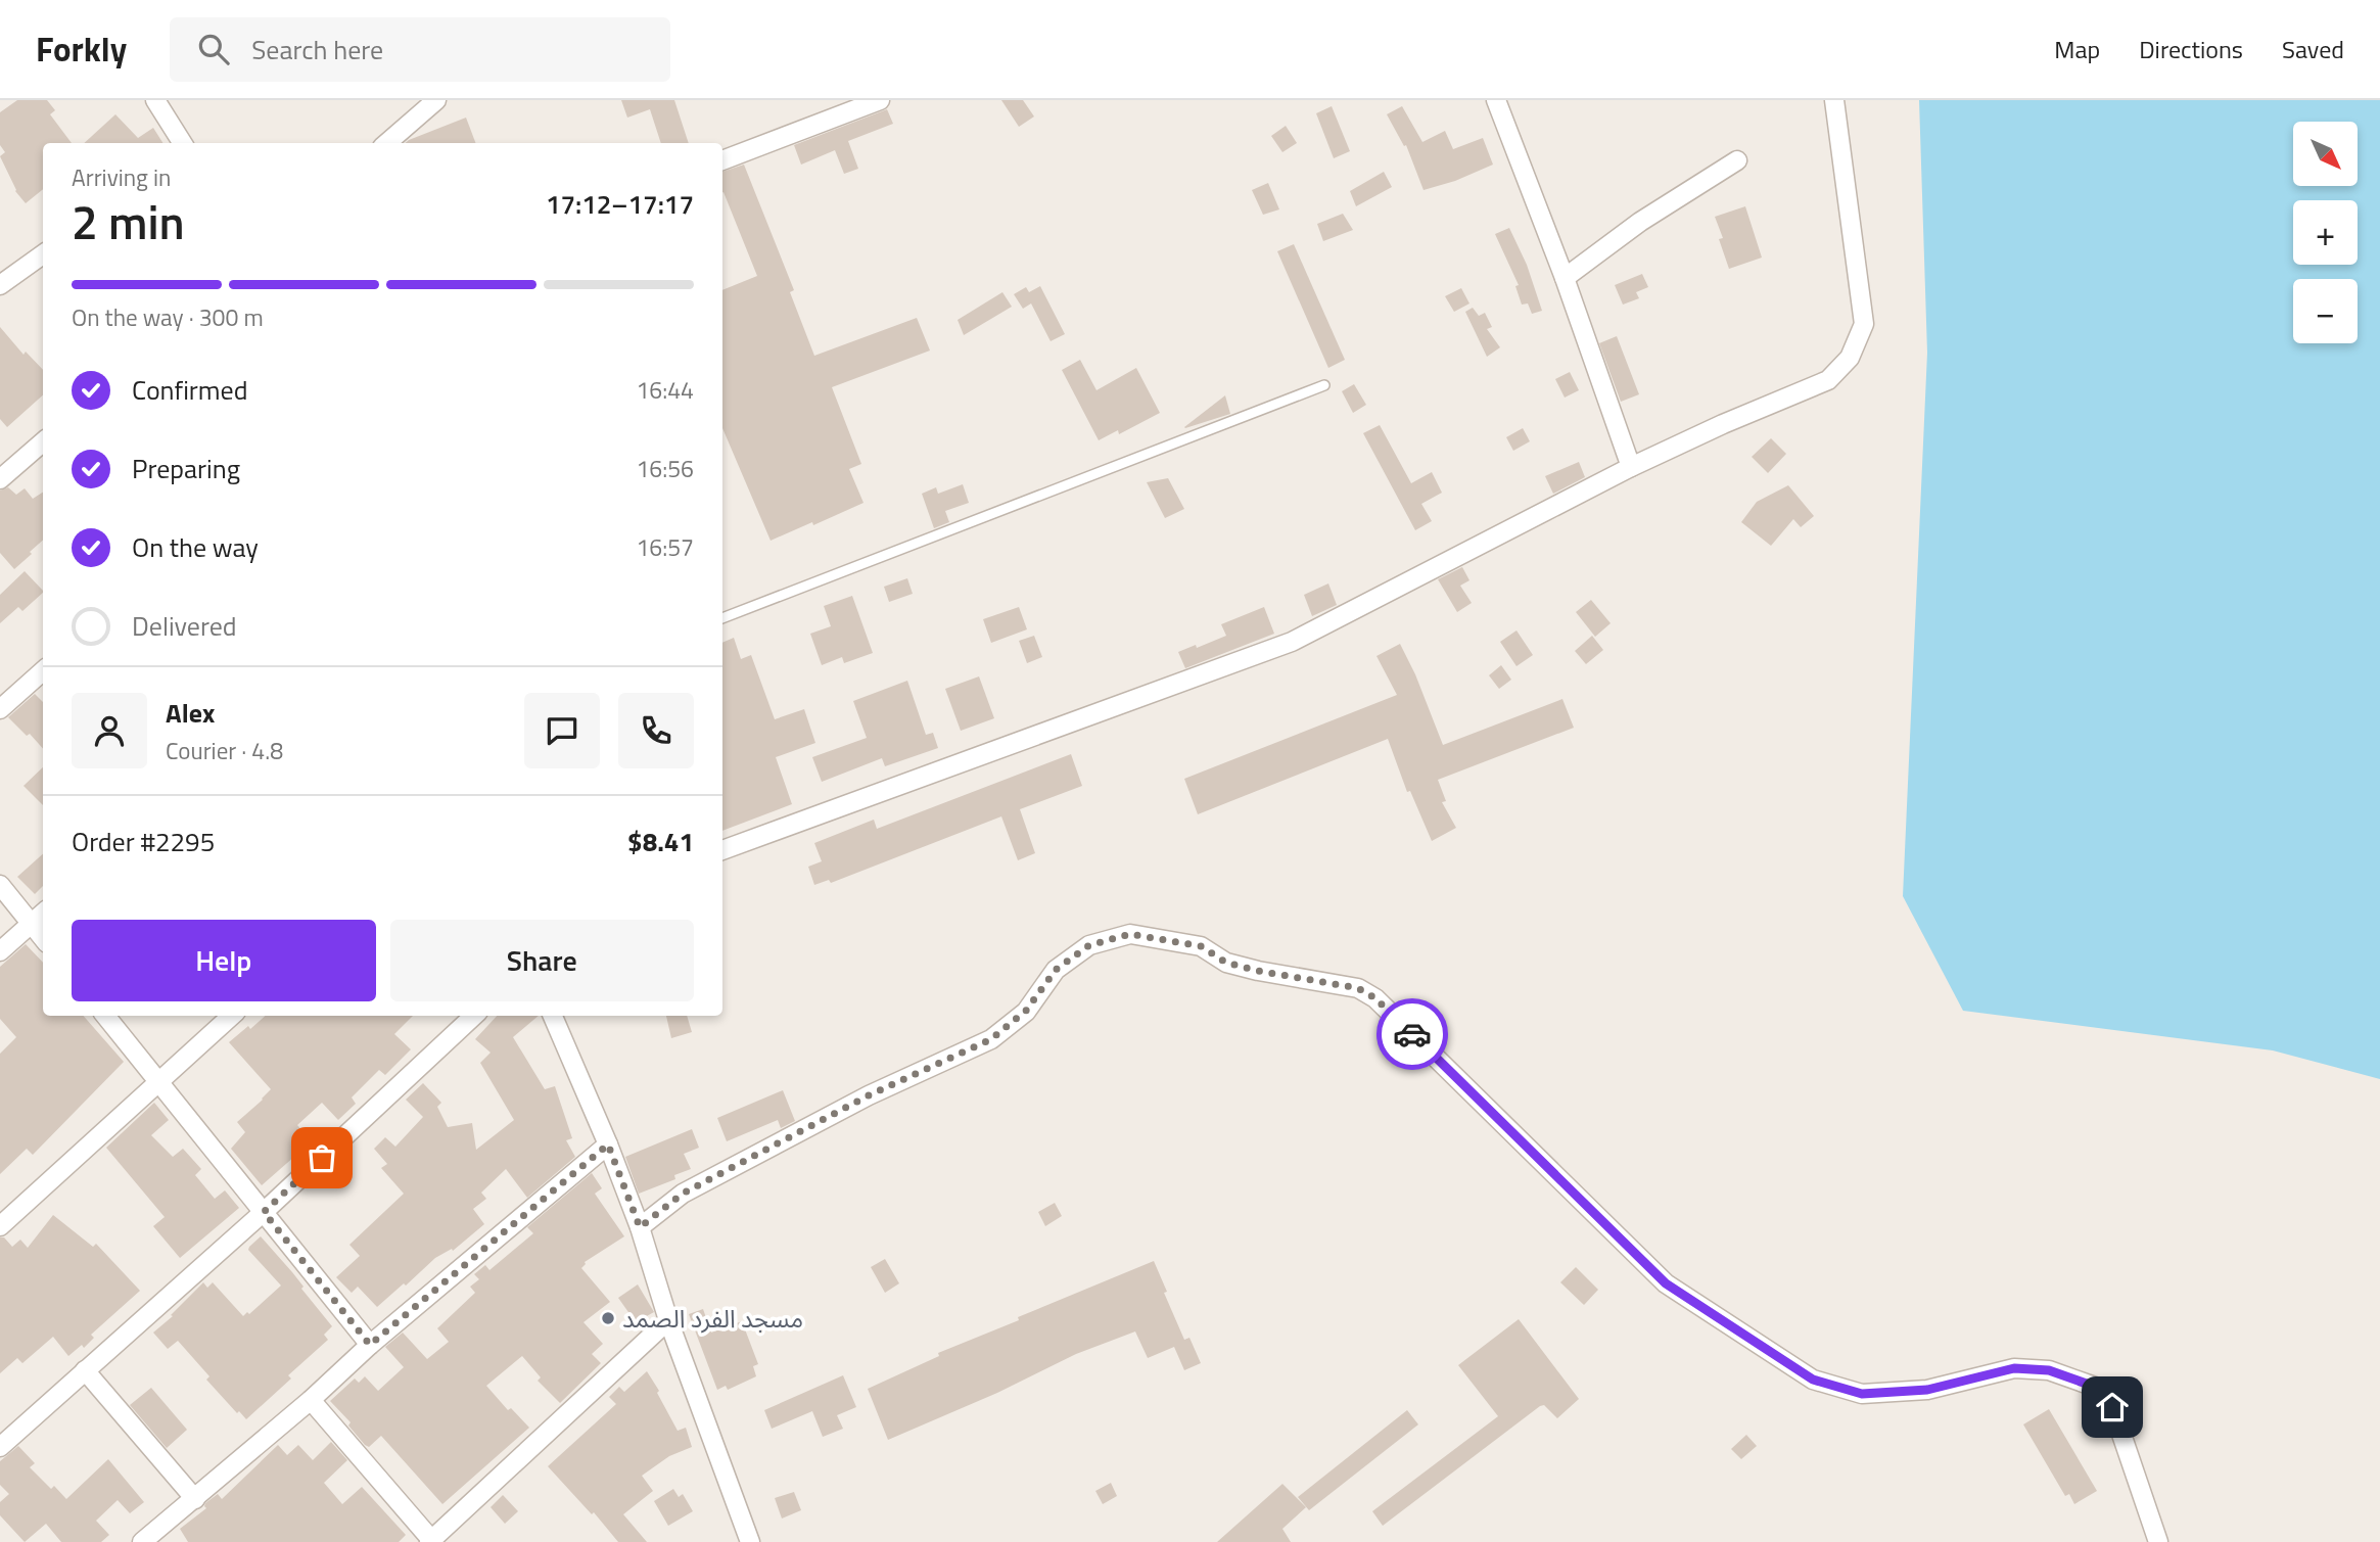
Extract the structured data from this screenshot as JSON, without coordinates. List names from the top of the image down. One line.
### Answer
{"places":["مسجد الفرد الصمد"],"north":"bottom right","page":{"header":"Forkly","search":"Search here","nav":["Map","Directions","Saved"],"map_buttons":["+","−"],"heading":["2 min","Arriving in","17:12–17:17"],"panel":["Alex","Courier · 4.8","Order #2295","$8.41"],"bar":"On the way · 300 m","list":[["Confirmed","16:44"],["Preparing","16:56"],["On the way","16:57"],"Delivered"],"buttons":["Help","Share"]}}
